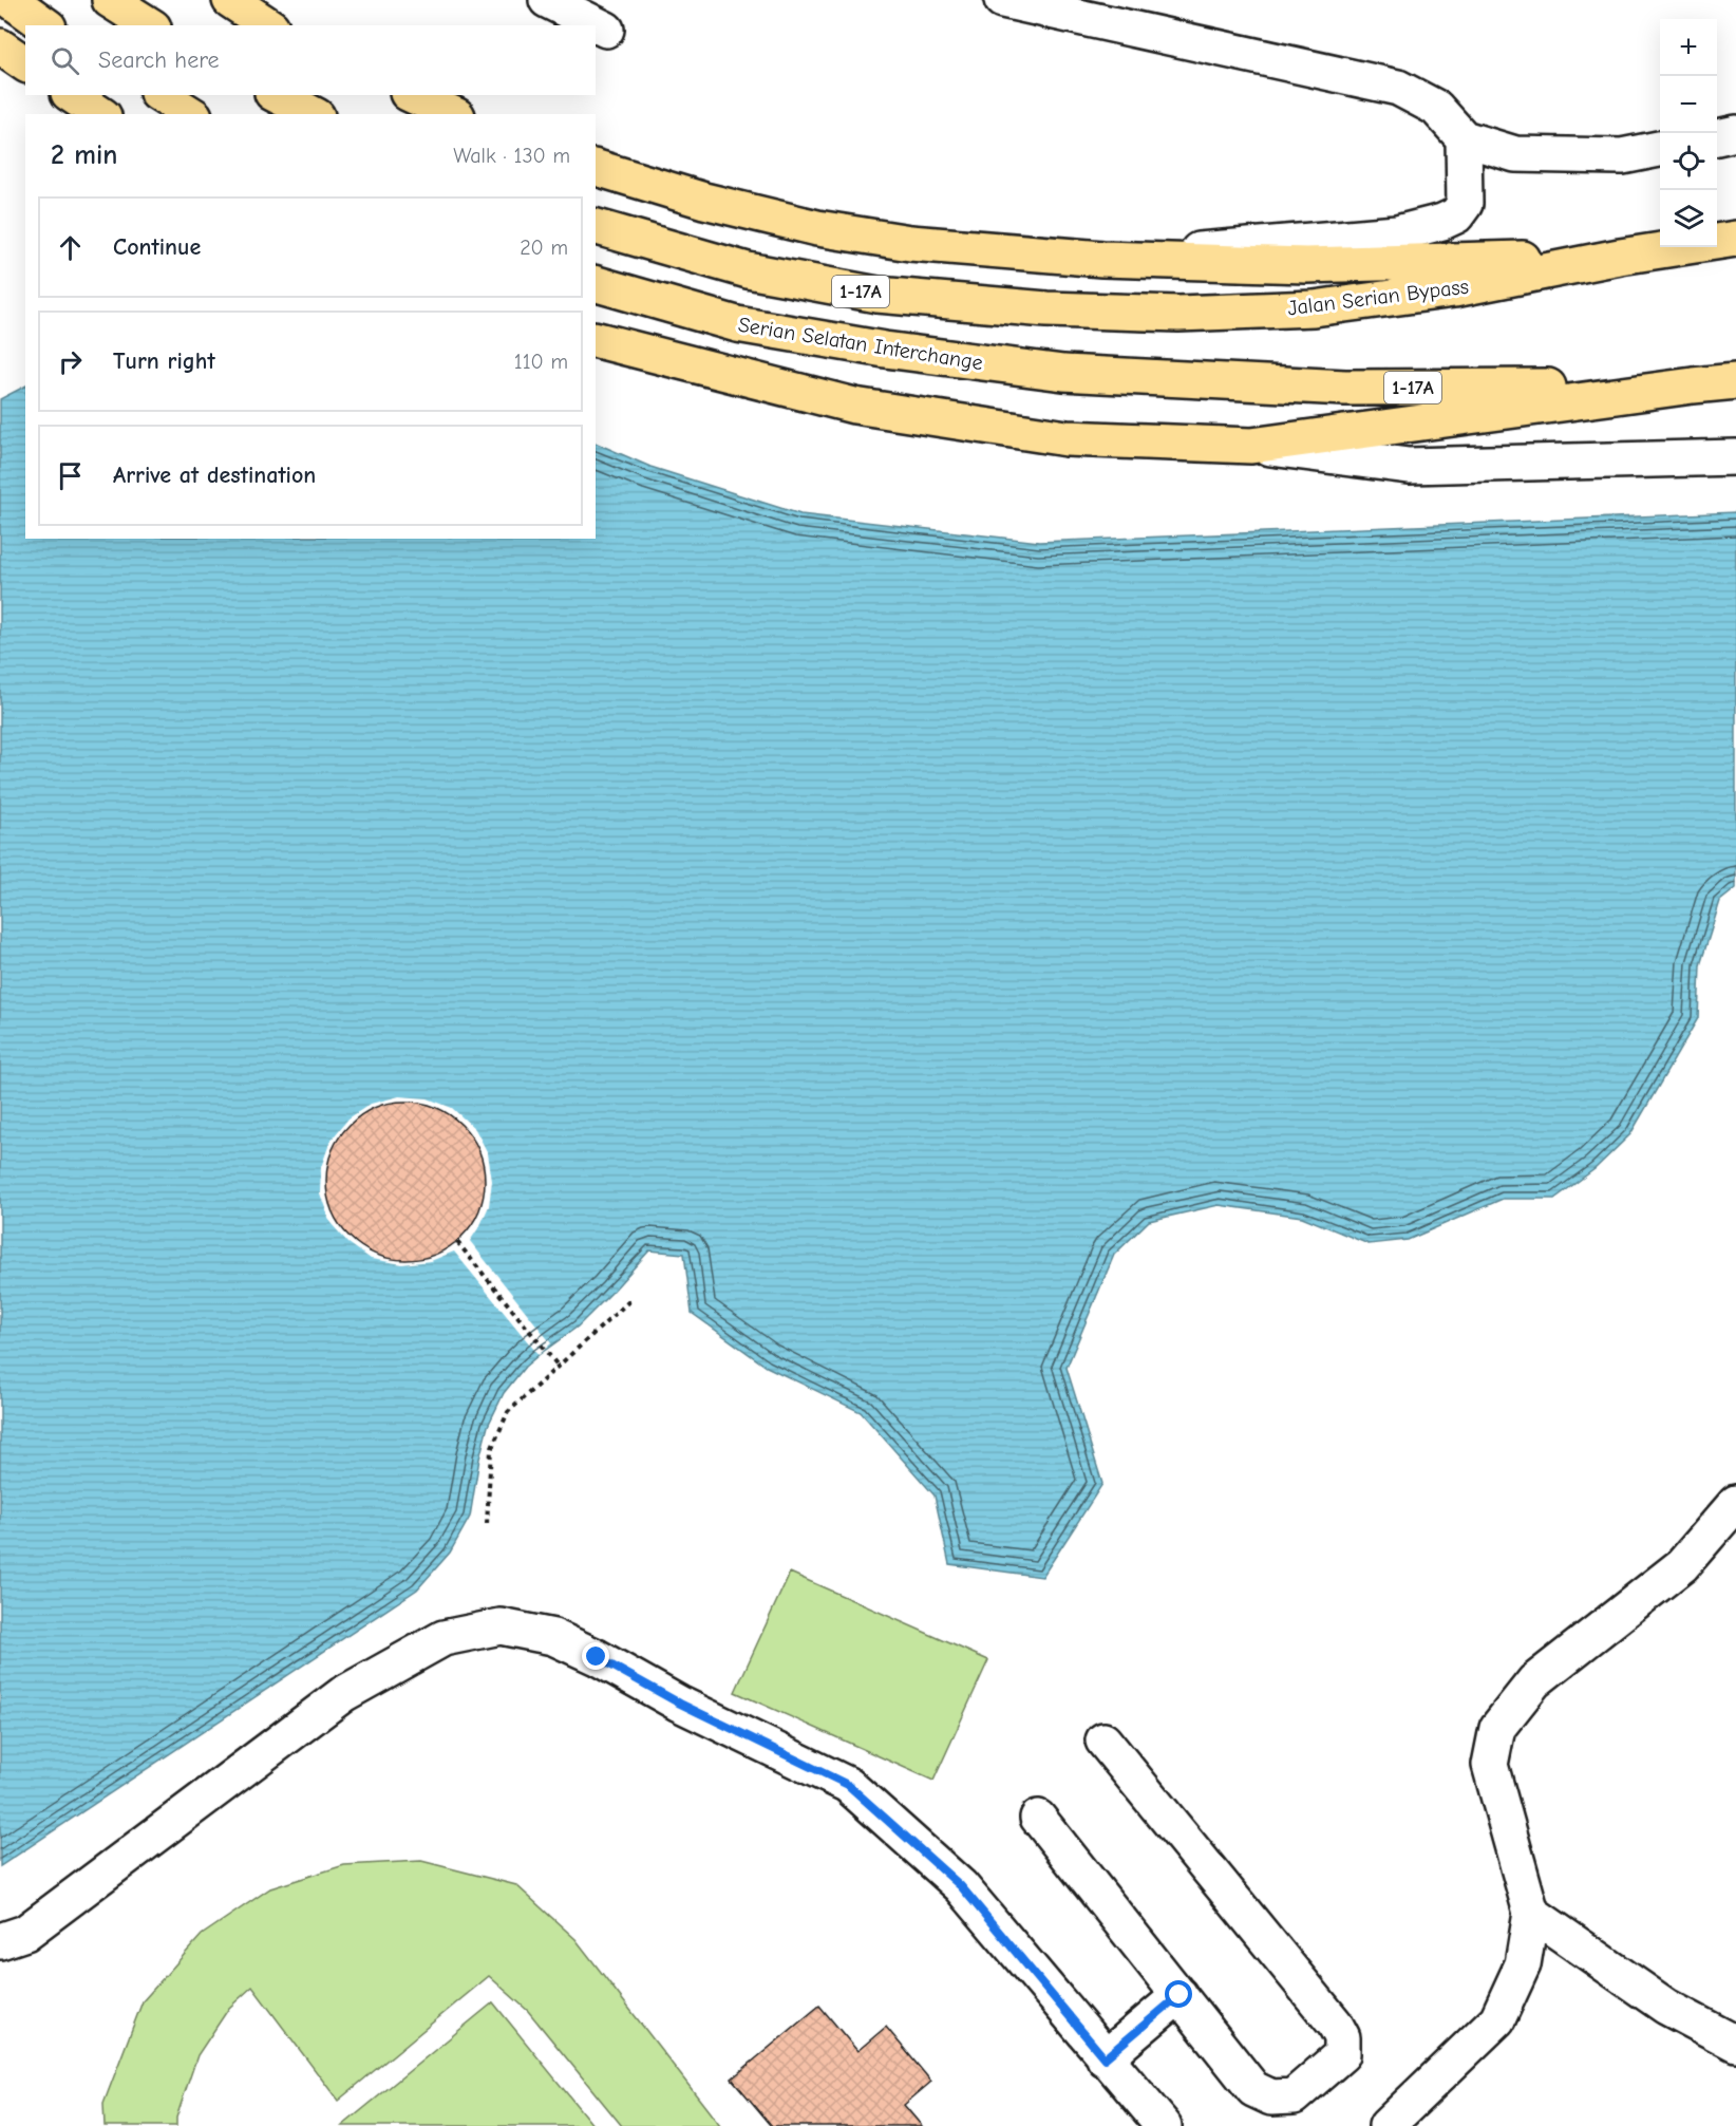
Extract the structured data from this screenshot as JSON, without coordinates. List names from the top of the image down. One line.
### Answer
{"streets":{"highway":["1-17A","Jalan Serian Bypass","Serian Selatan Interchange"]},"crossings":[["1-17A","Jalan Serian Bypass"],["1-17A","Serian Selatan Interchange"]],"page":{"map_buttons":["+","−"],"search":"Search here","heading":["2 min","Walk · 130 m"],"list":[["Continue","20 m"],["Turn right","110 m"],"Arrive at destination"]}}
